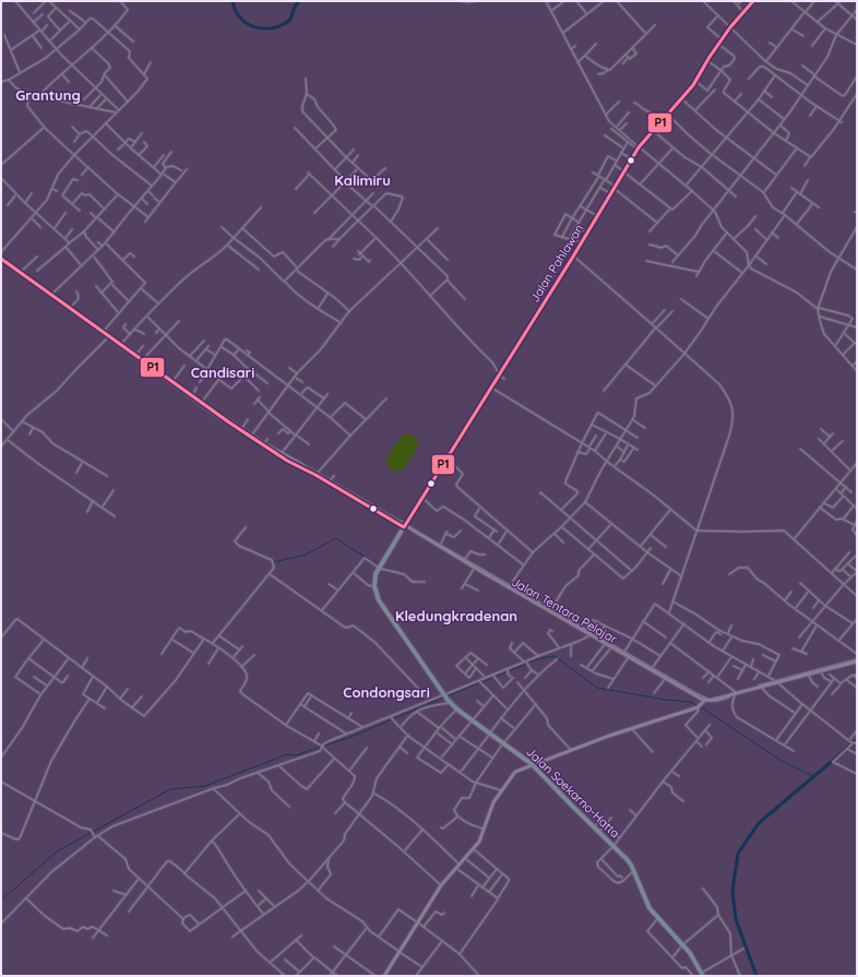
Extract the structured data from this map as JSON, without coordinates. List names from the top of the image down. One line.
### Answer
{"streets":{"highway":["Jalan Soekarno-Hatta"],"main road":["Jalan Pahlawan","Jalan Tentara Pelajar"]},"crossings":[["Jalan Pahlawan","Jalan Tentara Pelajar"]],"districts":["Grantung","Kalimiru","Candisari","Kledungkradenan","Condongsari"],"lines":["transit line P1"]}
